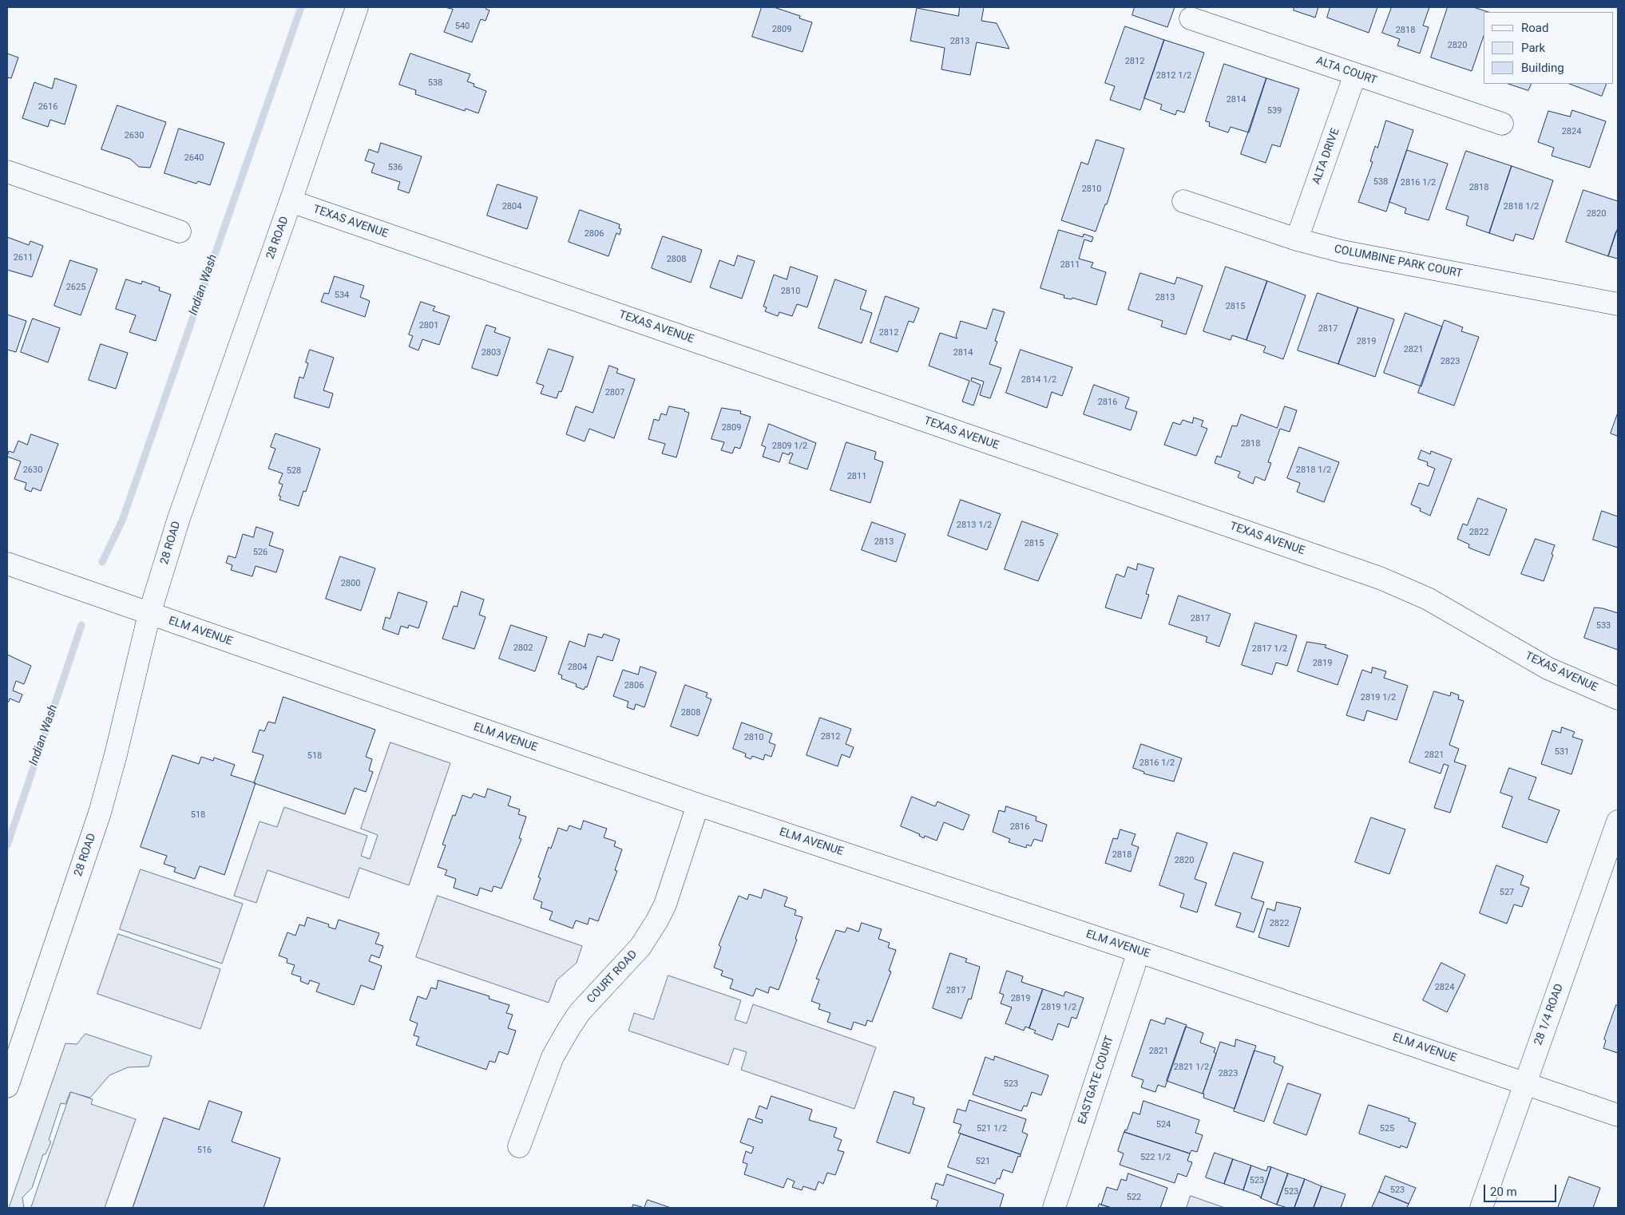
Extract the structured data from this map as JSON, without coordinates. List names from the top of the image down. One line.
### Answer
{"streets":{"street":["ALTA COURT","ALTA DRIVE","TEXAS AVENUE","28 ROAD","COLUMBINE PARK COURT","ELM AVENUE","COURT ROAD","28 1/4 ROAD","EASTGATE COURT"]},"crossings":[["ALTA COURT","ALTA DRIVE"],["ALTA DRIVE","COLUMBINE PARK COURT"],["TEXAS AVENUE","28 ROAD"],["28 ROAD","ELM AVENUE"],["ELM AVENUE","COURT ROAD"],["ELM AVENUE","28 1/4 ROAD"],["ELM AVENUE","EASTGATE COURT"]],"water":["Indian Wash"],"house_numbers":["540","2809","2818","2813","2820","2812","2812 1/2","538","2814","2616","539","2824","2630","2640","536","538","2816 1/2","2818","2810","2804","2818 1/2","2820","2806","2611","2808","2811","2625","2810","534","2813","2815","2801","2817","2812","2819","2821","2803","2814","2823","2814 1/2","2807","2816","2809","2818","2809 1/2","2630","2818 1/2","528","2811","2813 1/2","2822","2813","2815","526","2800","2817","533","2802","2817 1/2","2819","2804","2806","2819 1/2","2808","2812","2810","531","2821","518","2816 1/2","518","2816","2818","2820","527","2822","2824","2817","2819","2819 1/2","2821","2821 1/2","2823","523","524","521 1/2","525","516","522 1/2","521","523","523","523","522"],"legend":["Road","Park","Building"],"scale_bar":"20 m"}
